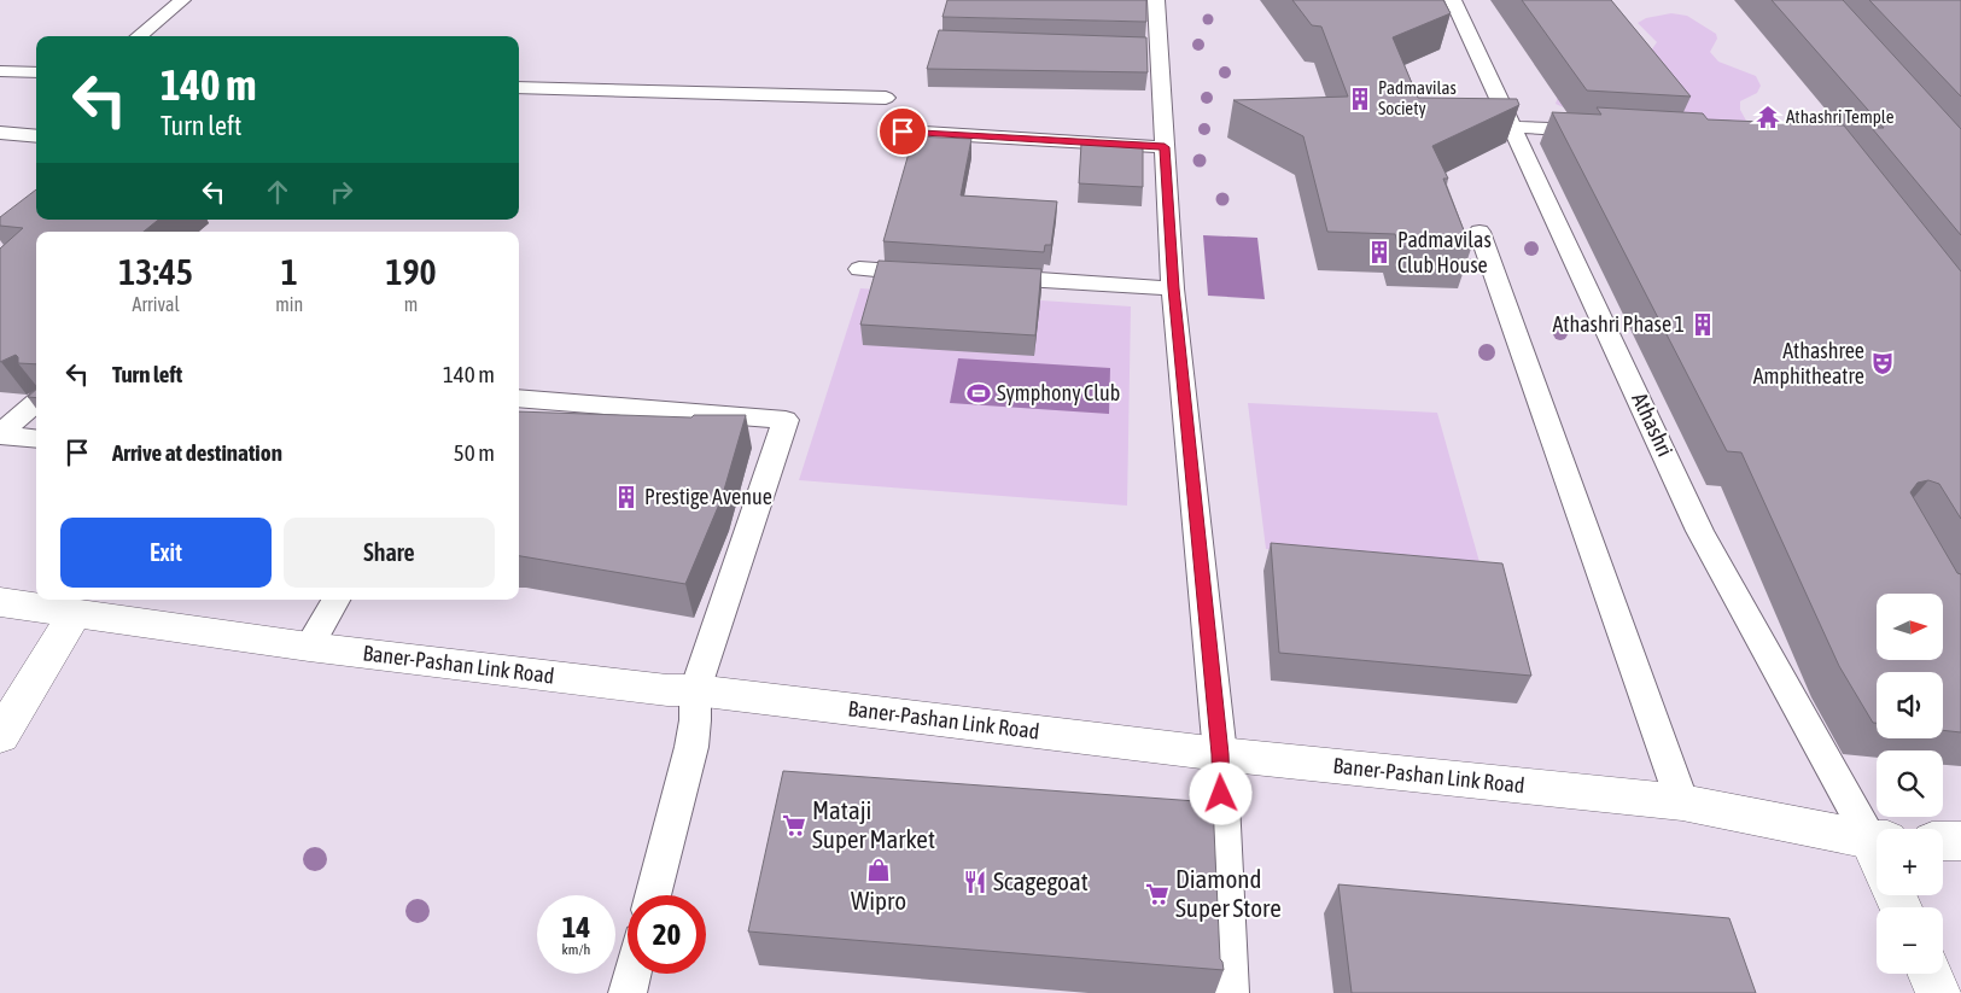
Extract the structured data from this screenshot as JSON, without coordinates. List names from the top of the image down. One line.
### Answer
{"streets":{"street":["Baner-Pashan Link Road"],"lane":["Athashri"]},"places":{"building":["Padmavilas Society","Padmavilas Club House","Athashri Phase 1","Prestige Avenue"],"temple":["Athashri Temple"],"theatre":["Athashree Amphitheatre"],"sports":["Symphony Club"],"supermarket":["Mataji Super Market","Diamond Super Store"],"shop":["Wipro"],"restaurant":["Scagegoat"]},"north":"right","page":{"turn":["140 m","Turn left"],"eta":["13:45","Arrival","1","min","190","m"],"list":[{"name":"Turn left","value":"140 m"},{"name":"Arrive at destination","value":"50 m"}],"buttons":["Exit","Share"],"map_buttons":["+","−"],"speed":"14 km/h","limit":"20"}}
